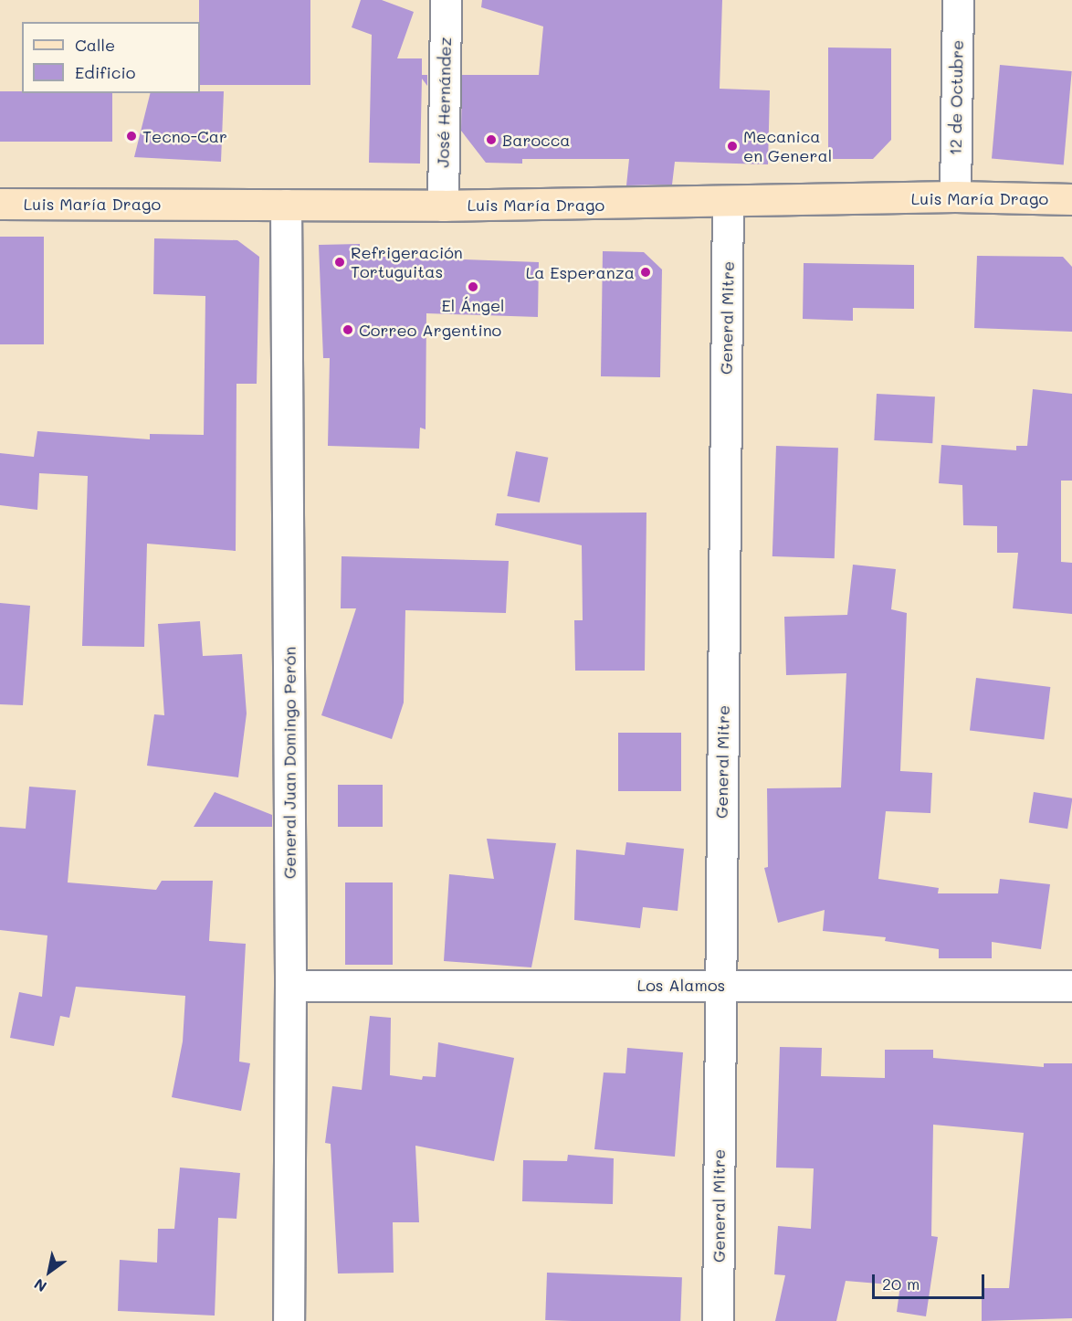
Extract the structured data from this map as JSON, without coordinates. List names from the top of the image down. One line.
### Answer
{"streets":{"main road":["Luis María Drago"],"street":["12 de Octubre","José Hernández","General Mitre","General Juan Domingo Perón","Los Alamos"]},"crossings":[["12 de Octubre","Luis María Drago"],["José Hernández","Luis María Drago"],["Luis María Drago","General Mitre"],["Luis María Drago","General Juan Domingo Perón"],["General Mitre","Los Alamos"],["General Juan Domingo Perón","Los Alamos"]],"places":["Tecno-Car","Barocca","Mecanica en General","Refrigeración Tortuguitas","La Esperanza","El Ángel","Correo Argentino"],"legend":["Calle","Edificio"],"scale_bar":"20 m","north":"bottom left"}
